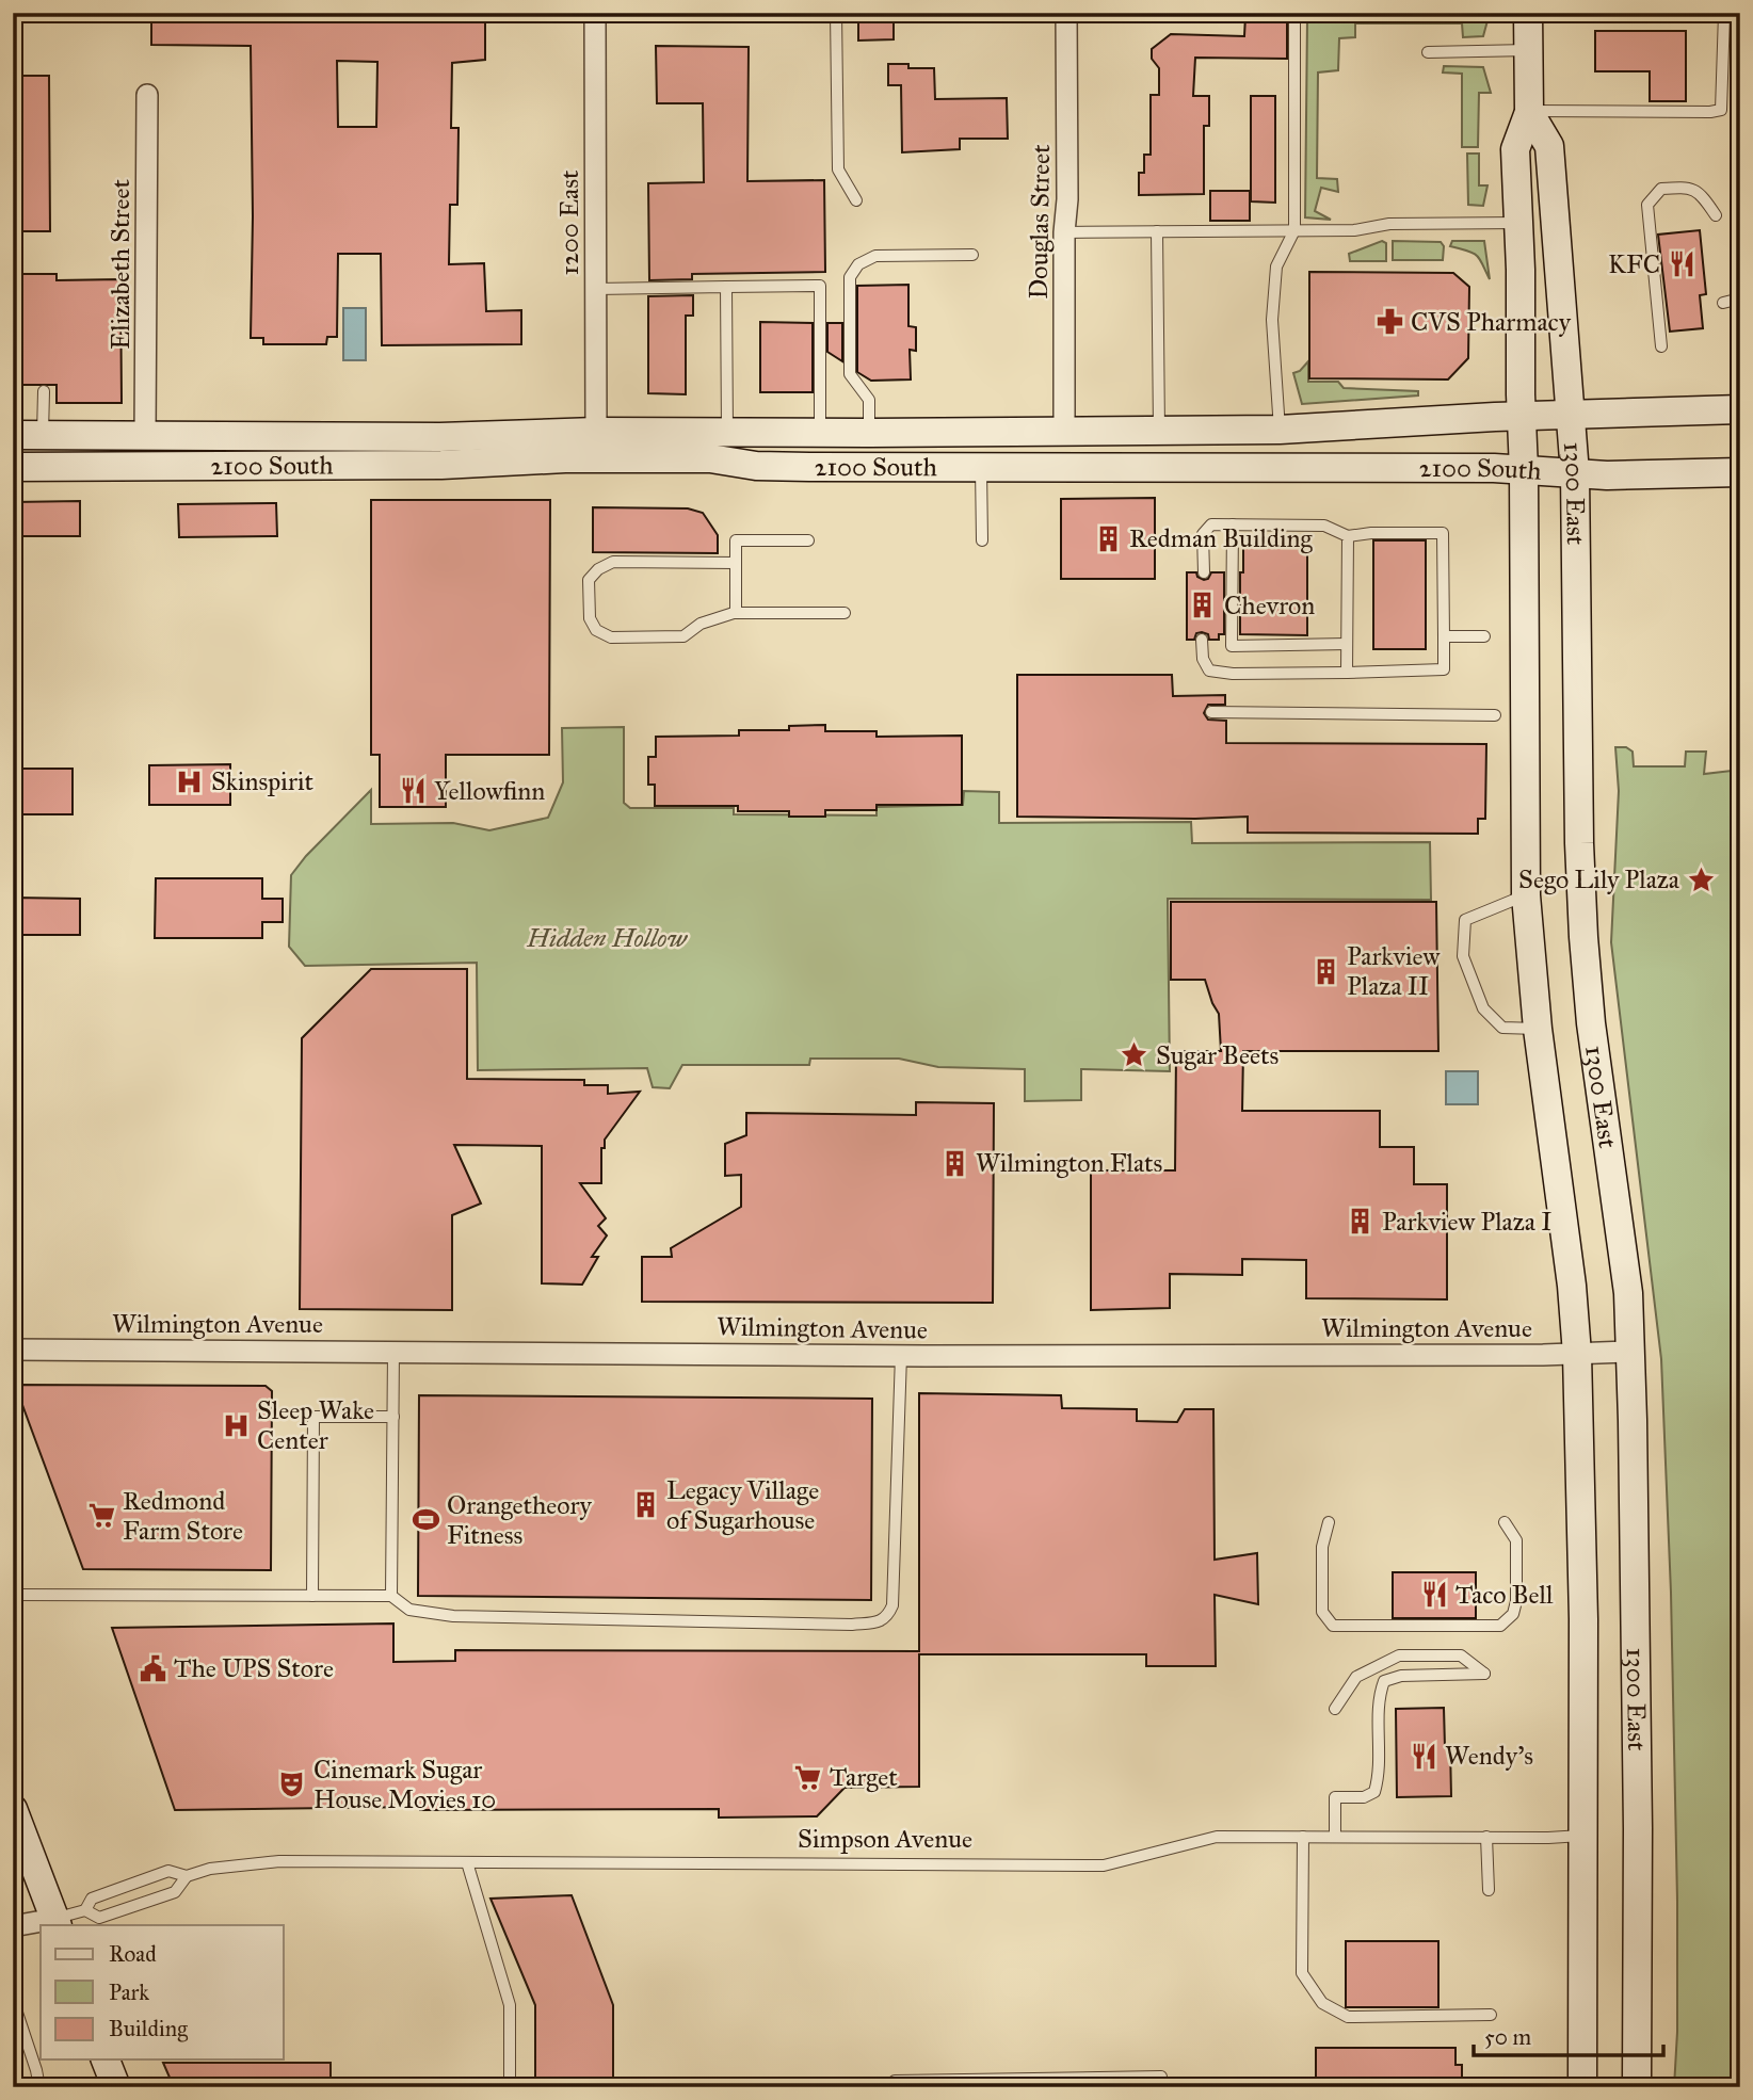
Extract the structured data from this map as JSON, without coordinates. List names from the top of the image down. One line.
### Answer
{"streets":{"main road":["2100 South","1300 East"],"street":["Douglas Street","1200 East","Elizabeth Street","Wilmington Avenue","Simpson Avenue"]},"crossings":[["Douglas Street","2100 South"],["1200 East","2100 South"],["Elizabeth Street","2100 South"],["2100 South","1300 East"],["1300 East","Wilmington Avenue"],["1300 East","Simpson Avenue"]],"parks":["Hidden Hollow"],"places":{"restaurant":["KFC","Yellowfinn","Taco Bell","Wendy's"],"pharmacy":["CVS Pharmacy"],"building":["Redman Building","Chevron","Parkview Plaza II","Wilmington Flats","Parkview Plaza I","Legacy Village of Sugarhouse"],"hospital":["Skinspirit","Sleep Wake Center"],"place":["Sego Lily Plaza","Sugar Beets"],"supermarket":["Redmond Farm Store","Target"],"sports":["Orangetheory Fitness"],"public building":["The UPS Store"],"theatre":["Cinemark Sugar House Movies 10"]},"legend":["Road","Park","Building"],"scale_bar":"50 m"}
